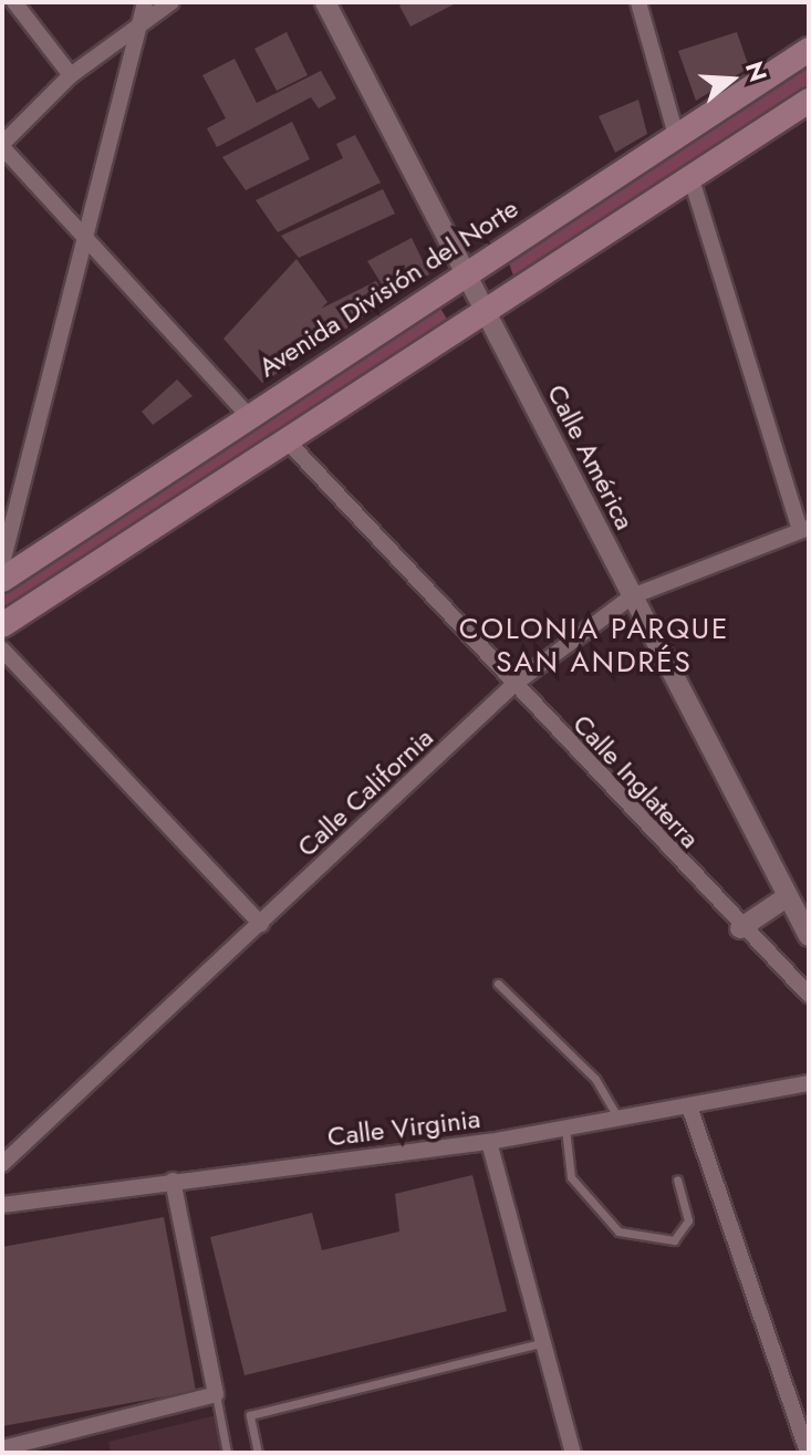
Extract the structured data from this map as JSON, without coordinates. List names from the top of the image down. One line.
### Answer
{"streets":{"main road":["Avenida División del Norte"],"street":["Calle América","Calle Inglaterra","Calle California","Calle Virginia"]},"crossings":[["Avenida División del Norte","Calle América"],["Calle América","Calle California"],["Calle Inglaterra","Calle California"]],"districts":["COLONIA PARQUE SAN ANDRÉS"],"north":"right"}
